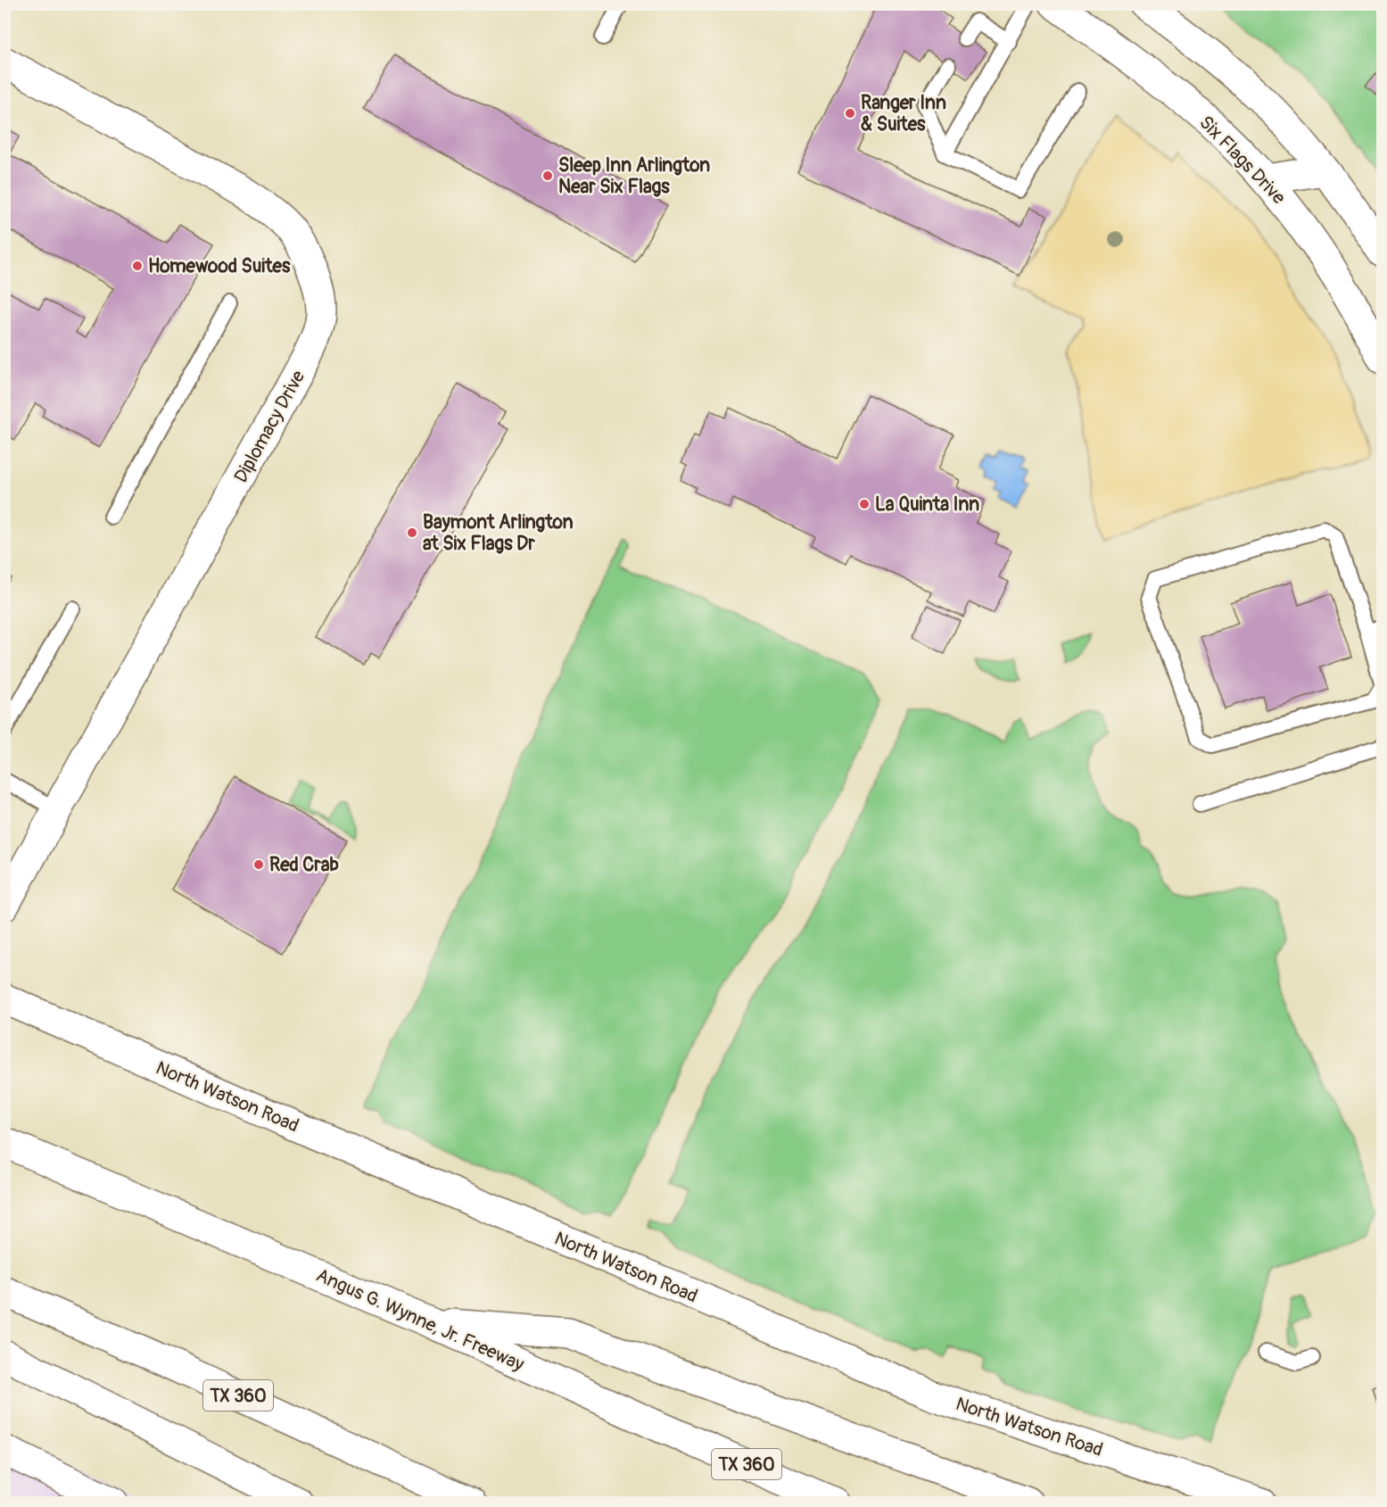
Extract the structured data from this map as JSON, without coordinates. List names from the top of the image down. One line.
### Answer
{"streets":{"main road":["Six Flags Drive","Diplomacy Drive","North Watson Road","Angus G. Wynne, Jr. Freeway","TX 360"]},"places":["Ranger Inn & Suites","Sleep Inn Arlington Near Six Flags","Homewood Suites","La Quinta Inn","Baymont Arlington at Six Flags Dr","Red Crab"]}
